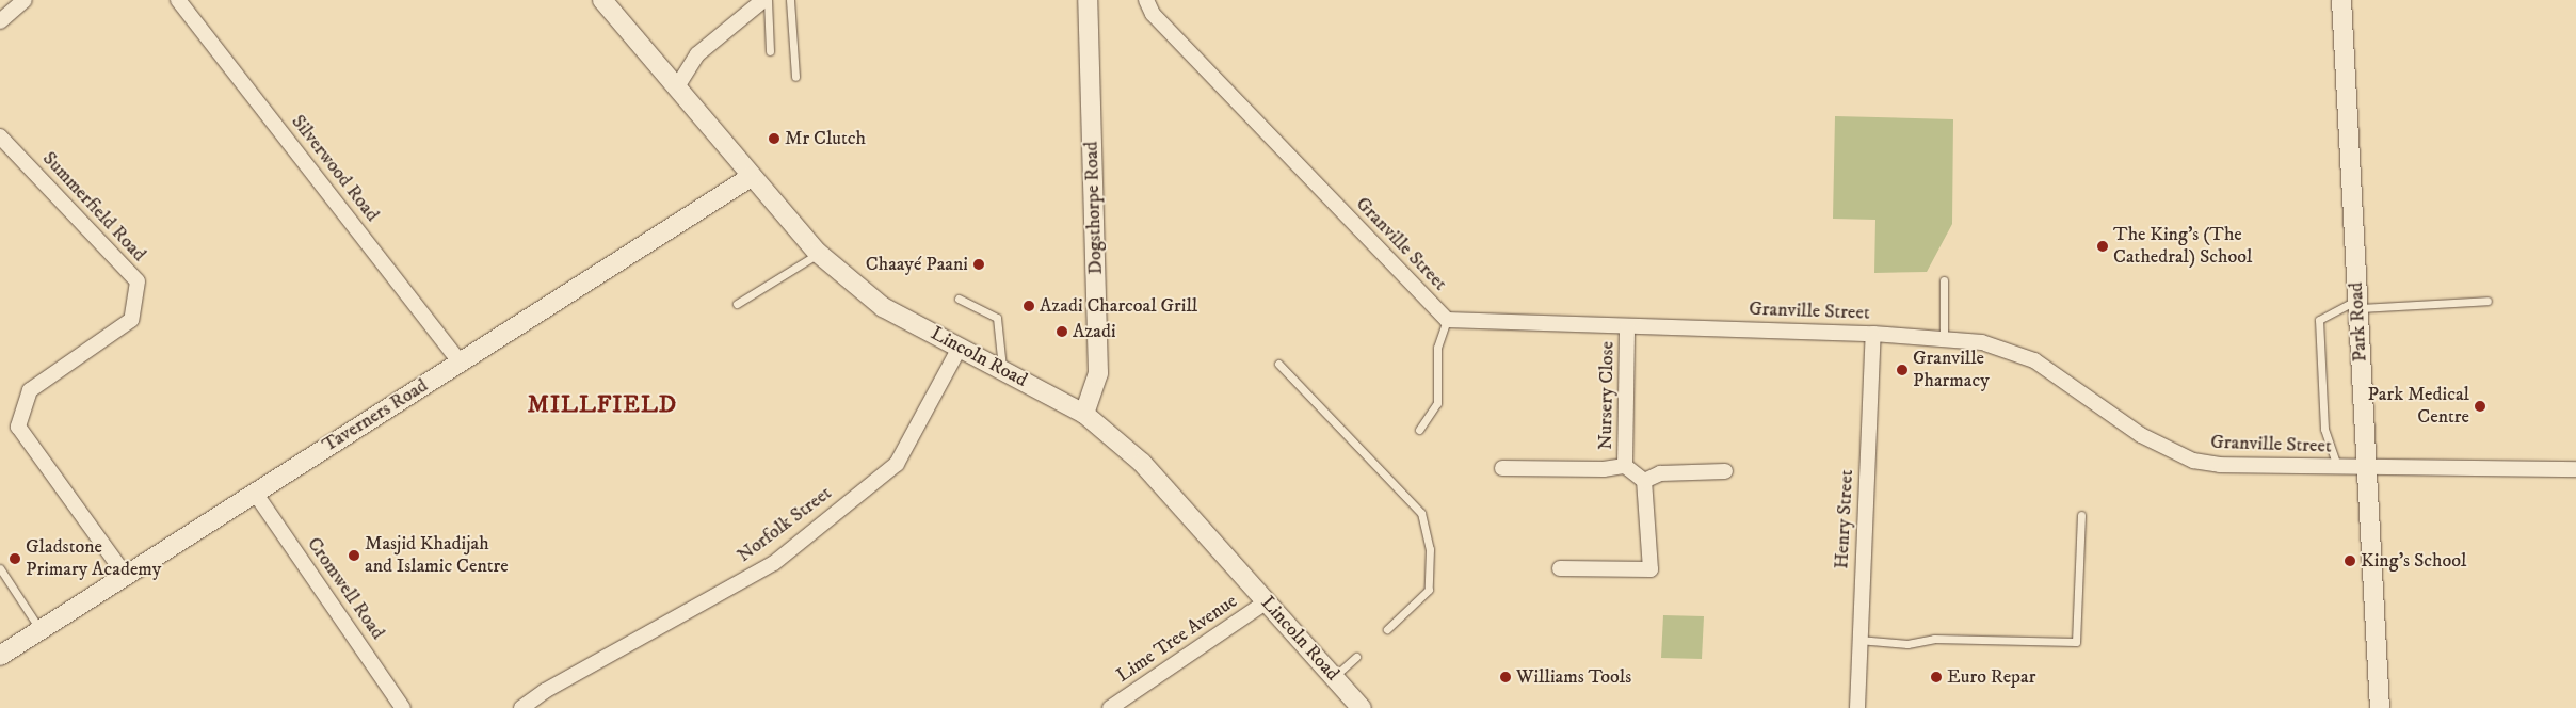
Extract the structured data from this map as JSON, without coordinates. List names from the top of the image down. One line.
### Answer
{"streets":{"street":["Silverwood Road","Summerfield Road","Dogsthorpe Road","Granville Street","Park Road","Lincoln Road","Nursery Close","Taverners Road","Henry Street","Norfolk Street","Cromwell Road","Lime Tree Avenue"]},"crossings":[["Silverwood Road","Taverners Road"],["Summerfield Road","Taverners Road"],["Dogsthorpe Road","Lincoln Road"],["Granville Street","Park Road"],["Granville Street","Nursery Close"],["Granville Street","Henry Street"],["Lincoln Road","Taverners Road"],["Lincoln Road","Norfolk Street"],["Lincoln Road","Lime Tree Avenue"],["Taverners Road","Cromwell Road"]],"districts":["MILLFIELD"],"places":["Mr Clutch","The King's (The Cathedral) School","Chaayé Paani","Azadi Charcoal Grill","Azadi","Granville Pharmacy","Park Medical Centre","Masjid Khadijah and Islamic Centre","Gladstone Primary Academy","King's School","Williams Tools","Euro Repar"]}
